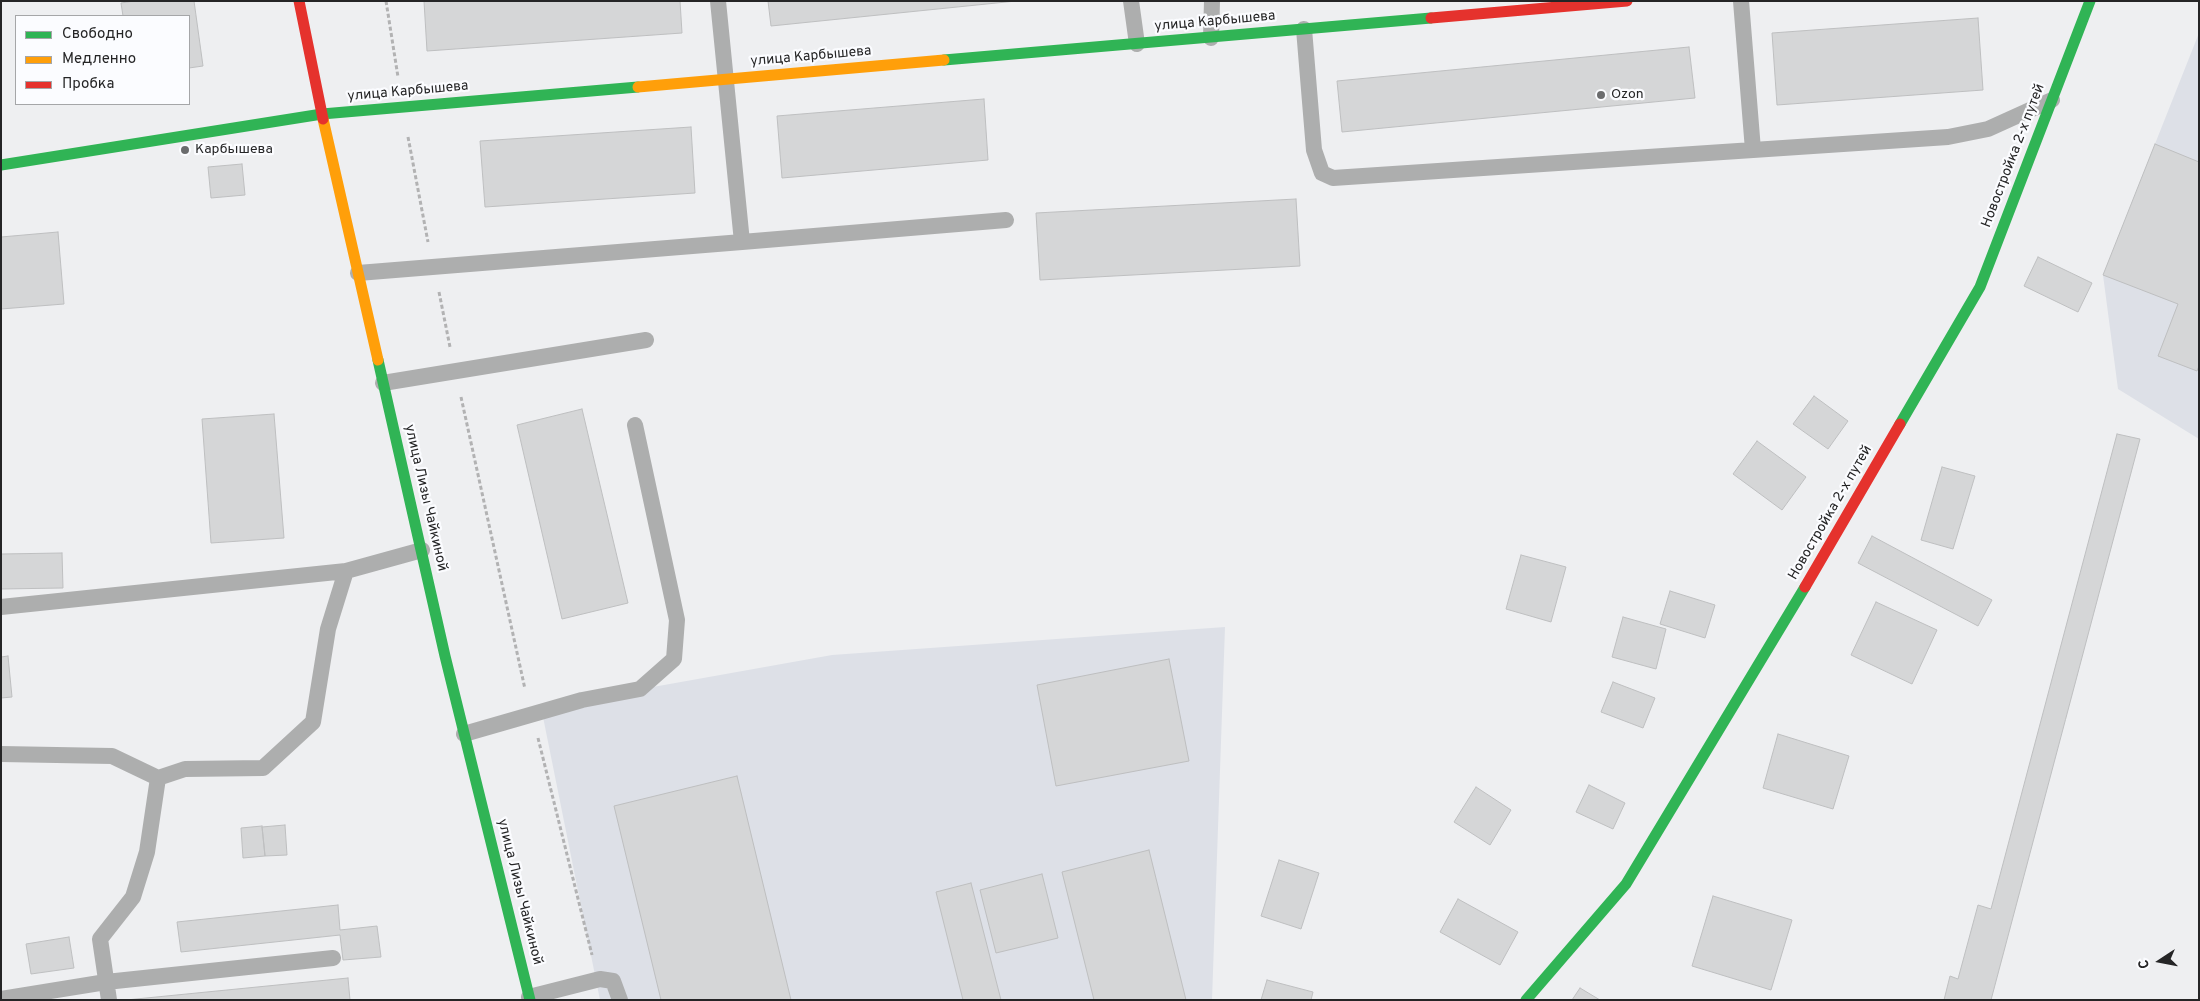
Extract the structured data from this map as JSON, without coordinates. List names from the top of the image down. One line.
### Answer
{"streets":{"street":["улица Карбышева","Новостройка 2-х путей","улица Лизы Чайкиной"]},"crossings":[["улица Карбышева","улица Лизы Чайкиной"]],"places":["Ozon","Карбышева"],"legend":["Свободно","Медленно","Пробка"],"north":"left"}
